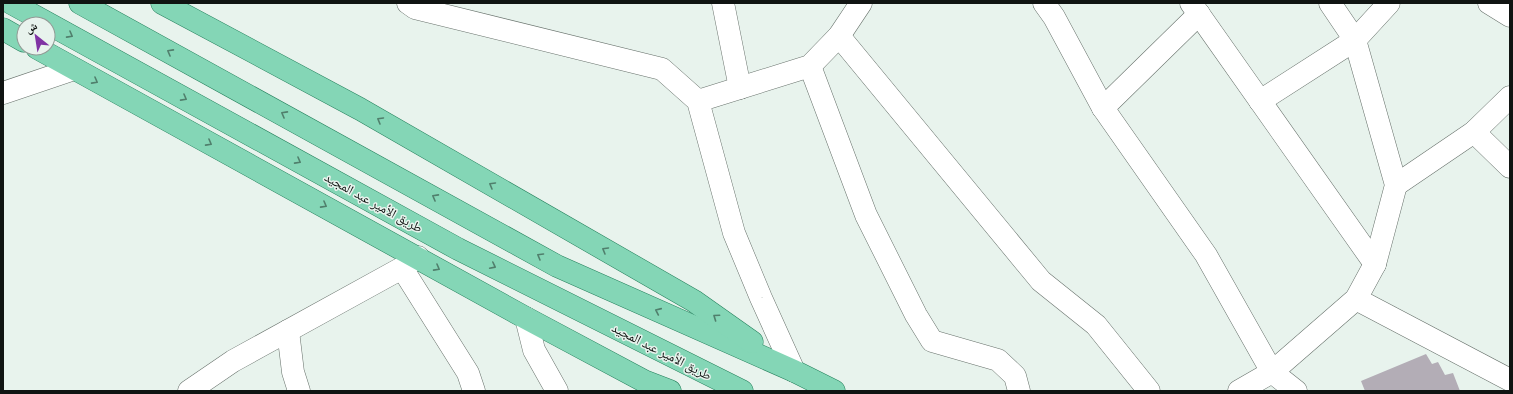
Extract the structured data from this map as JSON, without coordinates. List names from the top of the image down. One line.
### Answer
{"streets":{"main road":["طريق الأمير عبد المجيد"]},"north":"top left"}
